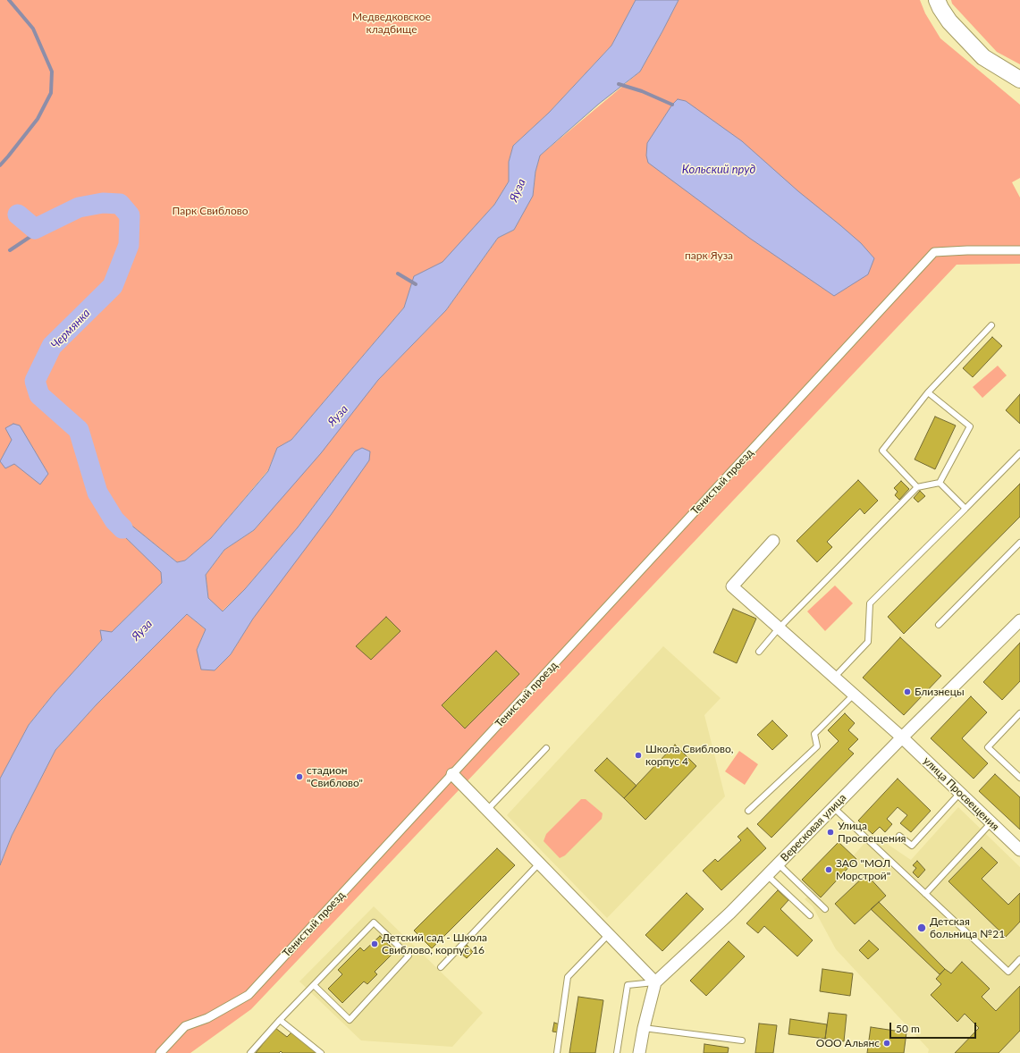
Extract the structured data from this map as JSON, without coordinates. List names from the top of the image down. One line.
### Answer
{"streets":{"street":["Тенистый проезд","улица Просвещения","Вересковая улица"]},"crossings":[["улица Просвещения","Вересковая улица"]],"water":["Кольский пруд","Яуза","Чермянка"],"parks":["Медведковское кладбище","Парк Свиблово","парк Яуза"],"places":["Близнецы","Школа Свиблово, корпус 4","стадион \"Свиблово\"","Улица Просвещения","ЗАО \"МОЛ Морстрой\"","Детская больница №21","Детский сад - Школа Свиблово, корпус 16","ООО Альянс"],"scale_bar":"50 m"}
